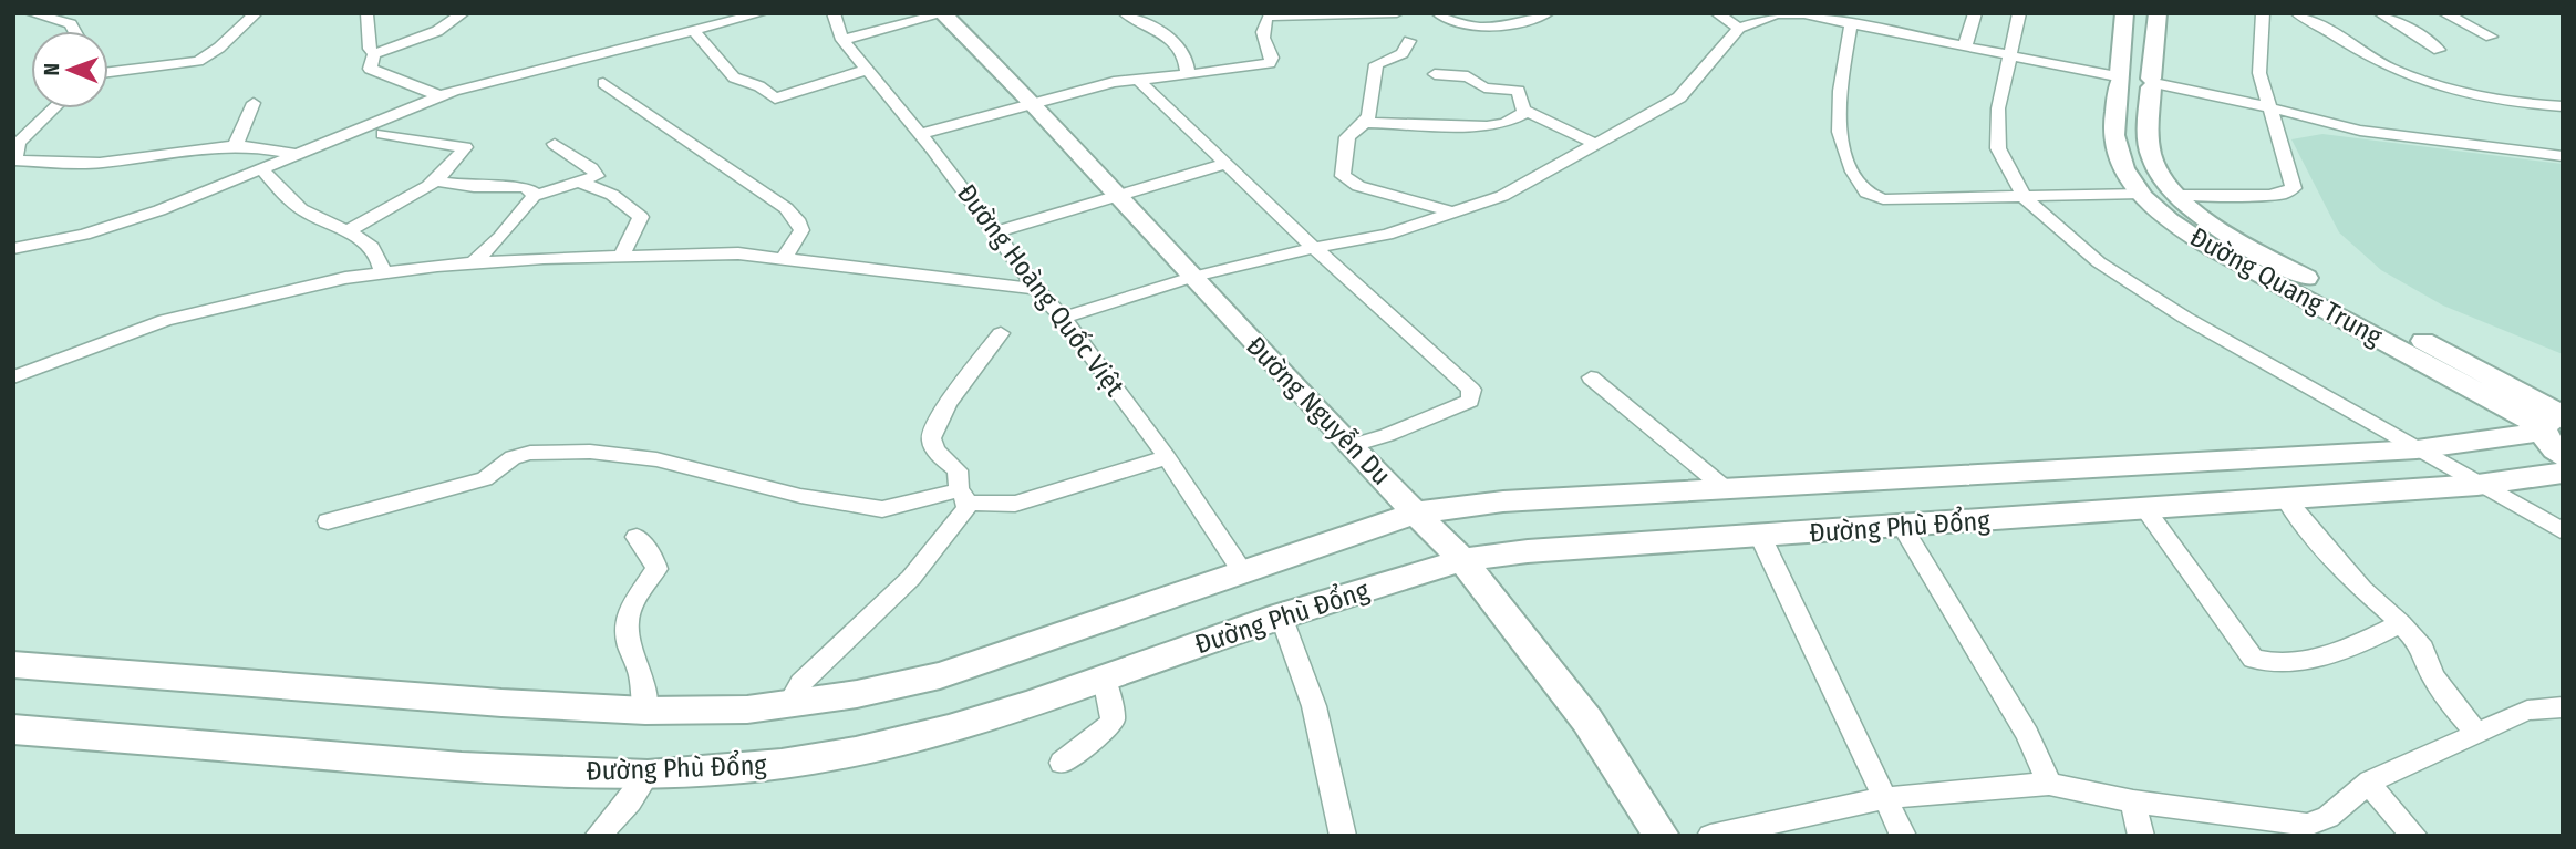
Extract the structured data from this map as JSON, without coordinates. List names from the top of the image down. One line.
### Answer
{"streets":{"main road":["Đường Quang Trung","Đường Nguyễn Du","Đường Phù Đổng"],"street":["Đường Hoàng Quốc Việt"]},"crossings":[["Đường Quang Trung","Đường Phù Đổng"],["Đường Hoàng Quốc Việt","Đường Phù Đổng"],["Đường Nguyễn Du","Đường Phù Đổng"]],"north":"left"}
